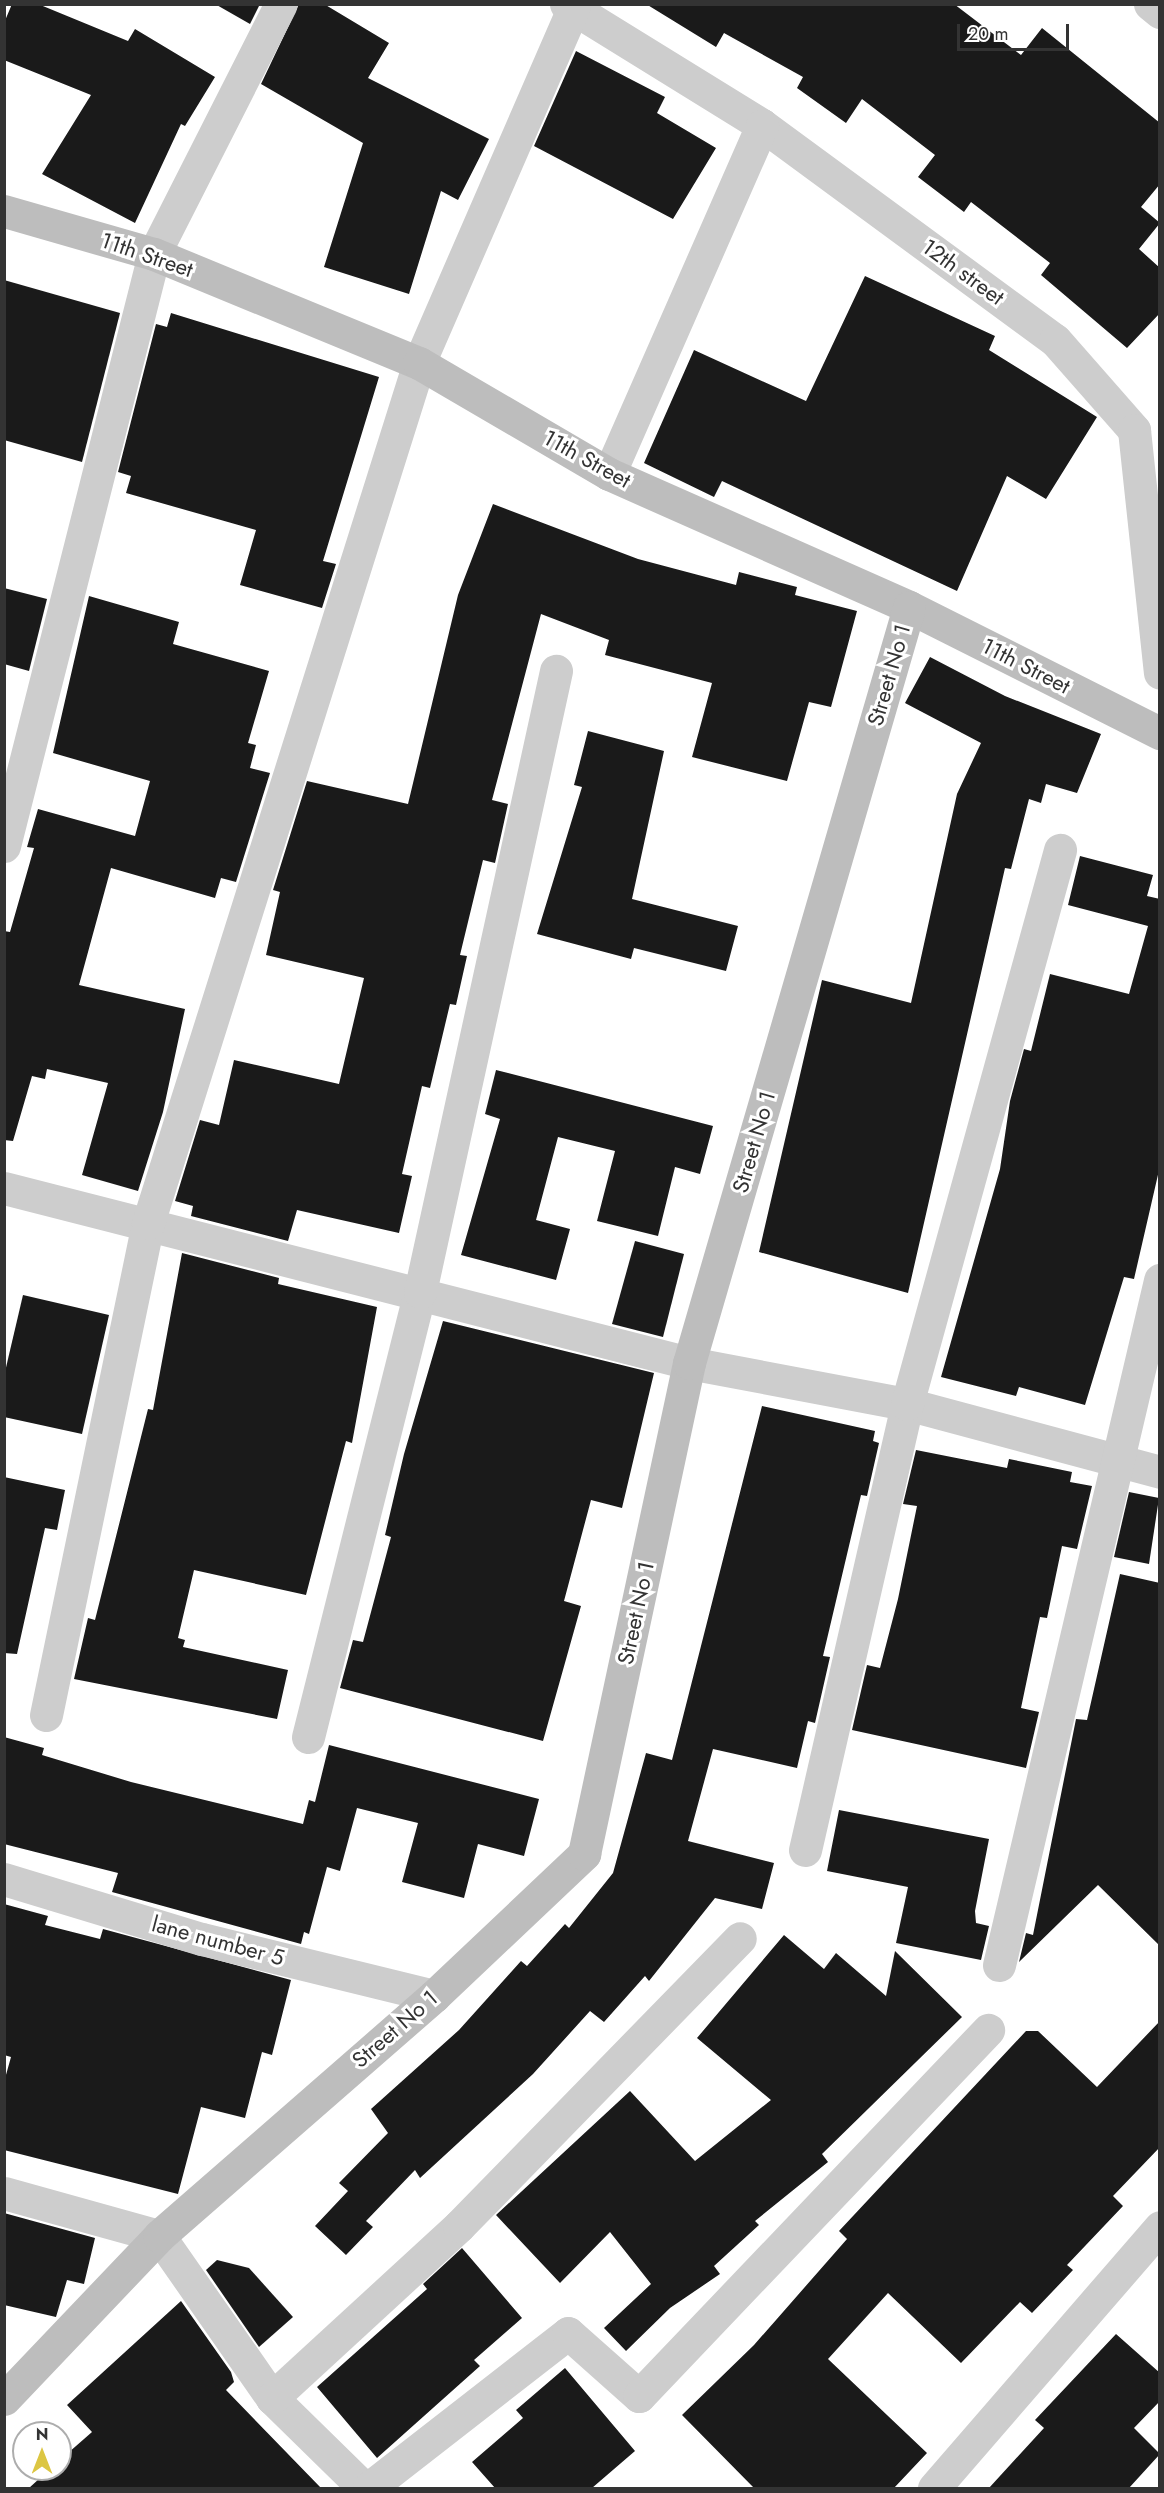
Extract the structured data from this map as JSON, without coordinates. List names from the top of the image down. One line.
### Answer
{"streets":{"street":["11th Street","12th street","Street No 1","lane number 5"]},"crossings":[["11th Street","Street No 1"],["Street No 1","lane number 5"]],"scale_bar":"20 m","north":"top"}
